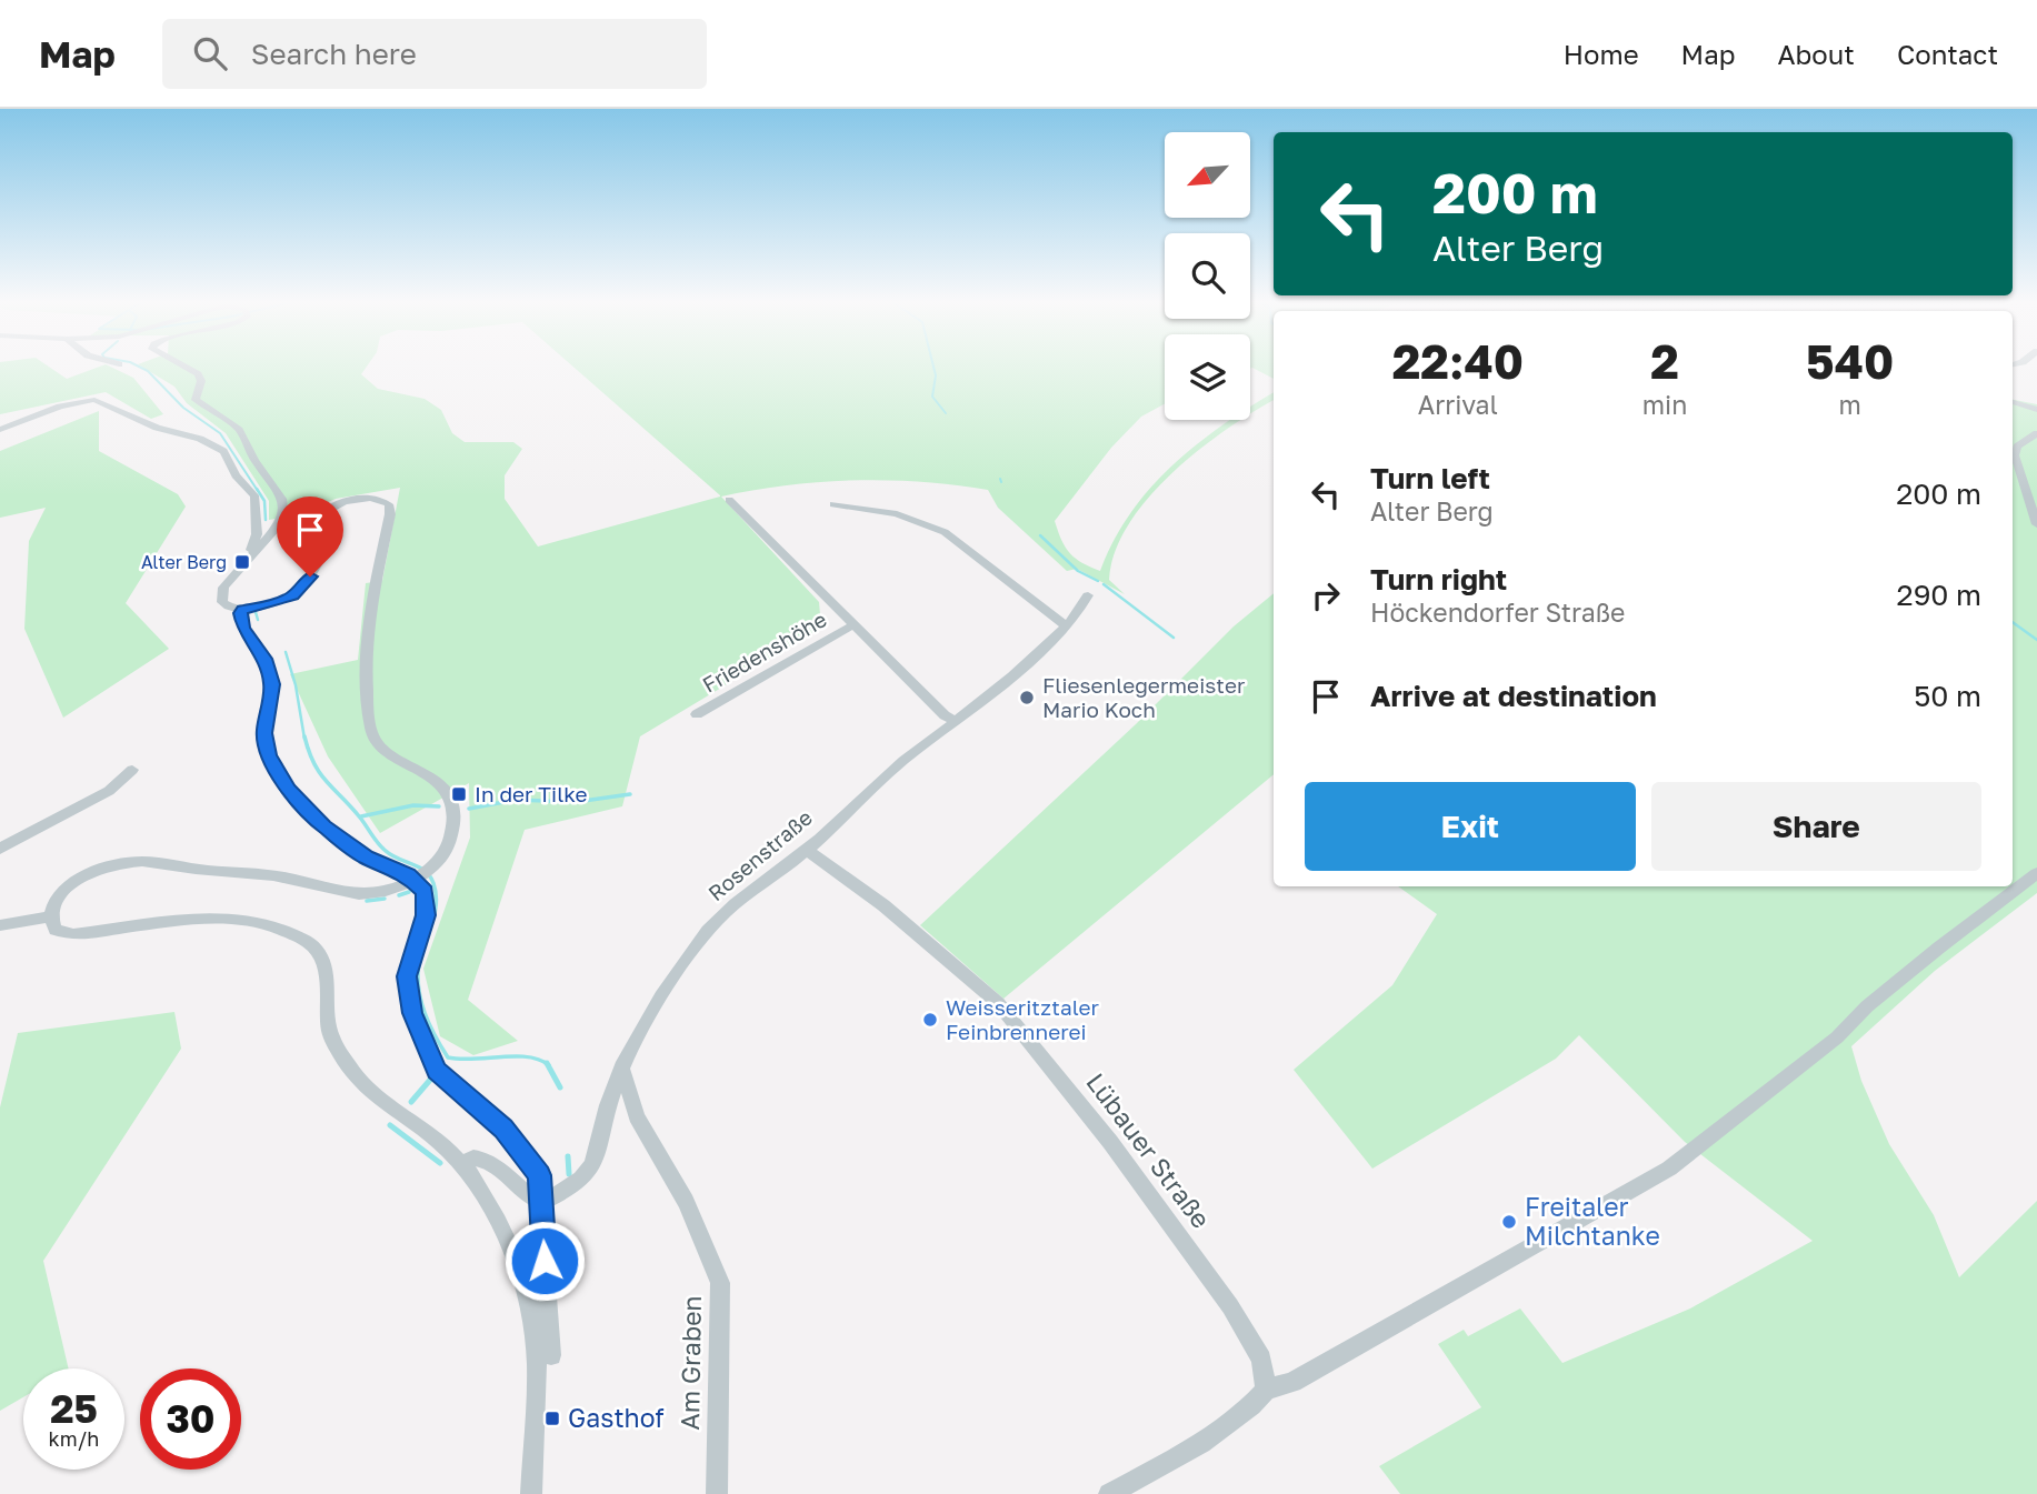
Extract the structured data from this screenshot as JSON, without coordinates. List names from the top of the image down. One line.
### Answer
{"streets":{"street":["Friedenshöhe","Rosenstraße","Lübauer Straße","Am Graben"]},"crossings":[["Friedenshöhe","Rosenstraße"],["Rosenstraße","Lübauer Straße"],["Rosenstraße","Am Graben"]],"places":{"transit":["Alter Berg","In der Tilke","Gasthof"],"other":["Fliesenlegermeister Mario Koch","Weisseritztaler Feinbrennerei","Freitaler Milchtanke"]},"north":"bottom left","page":{"header":"Map","search":"Search here","nav":["Home","Map","About","Contact"],"turn":["200 m","Alter Berg"],"eta":["22:40","Arrival","2","min","540","m"],"list":[{"name":"Turn left","note":"Alter Berg","value":"200 m"},{"name":"Turn right","note":"Höckendorfer Straße","value":"290 m"},{"name":"Arrive at destination","value":"50 m"}],"buttons":["Exit","Share"],"speed":"25 km/h","limit":"30"}}
